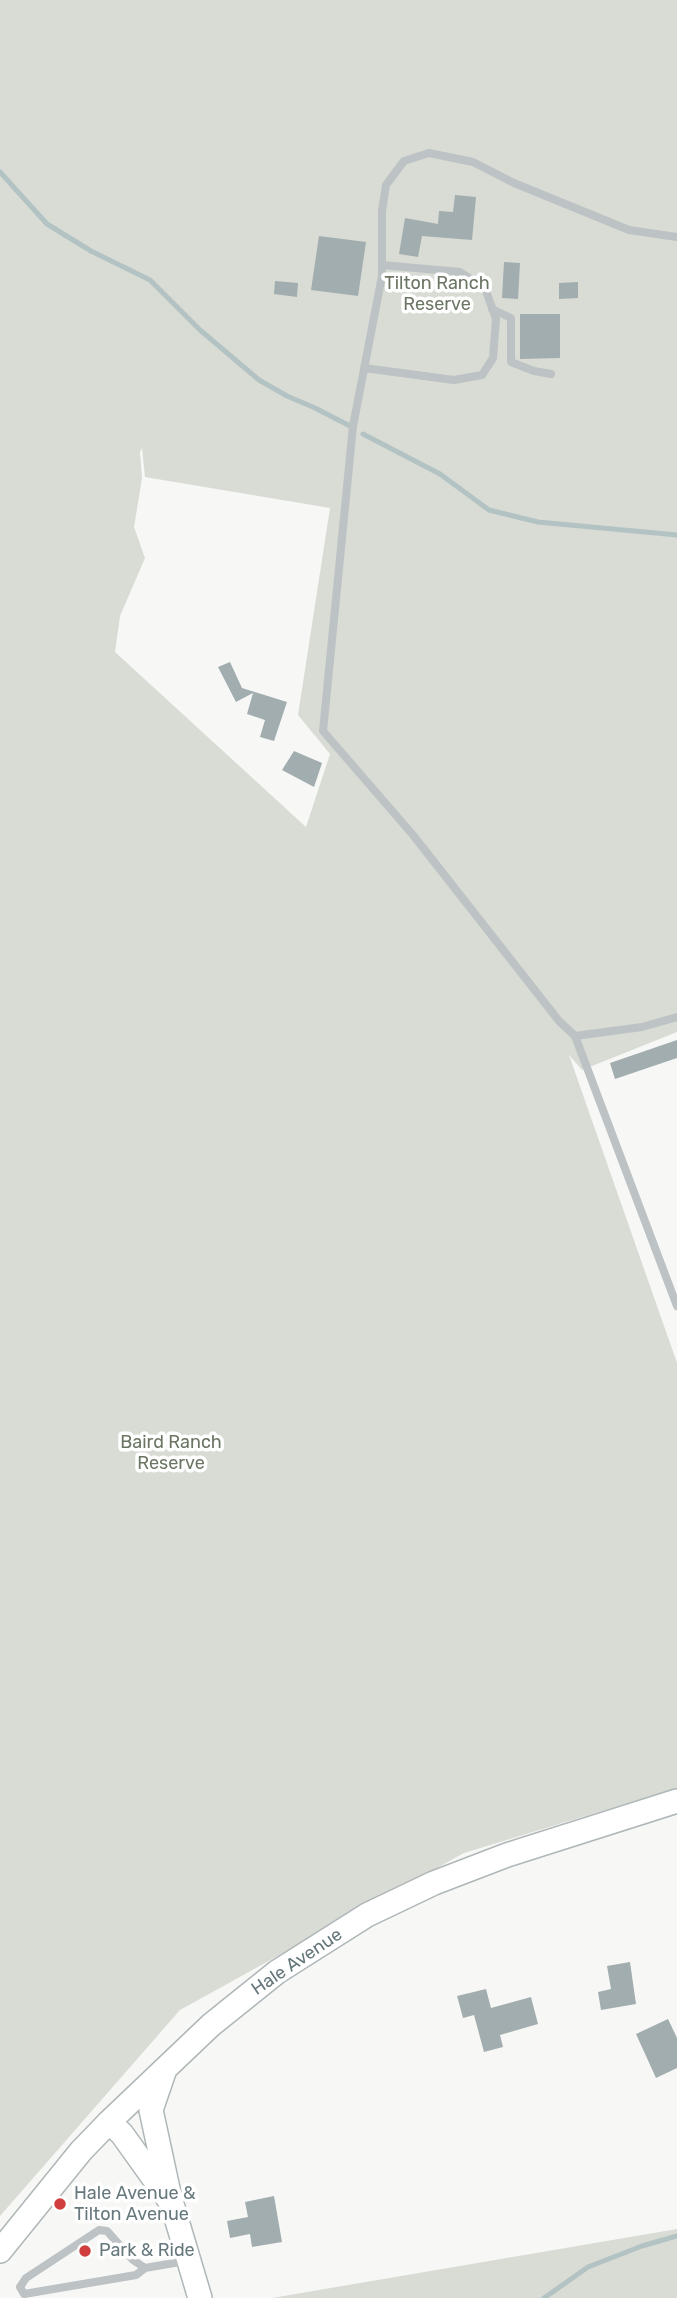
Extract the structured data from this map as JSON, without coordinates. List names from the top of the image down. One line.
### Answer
{"streets":{"main road":["Hale Avenue"]},"parks":["Tilton Ranch Reserve","Baird Ranch Reserve"],"places":["Hale Avenue & Tilton Avenue","Park & Ride"]}
